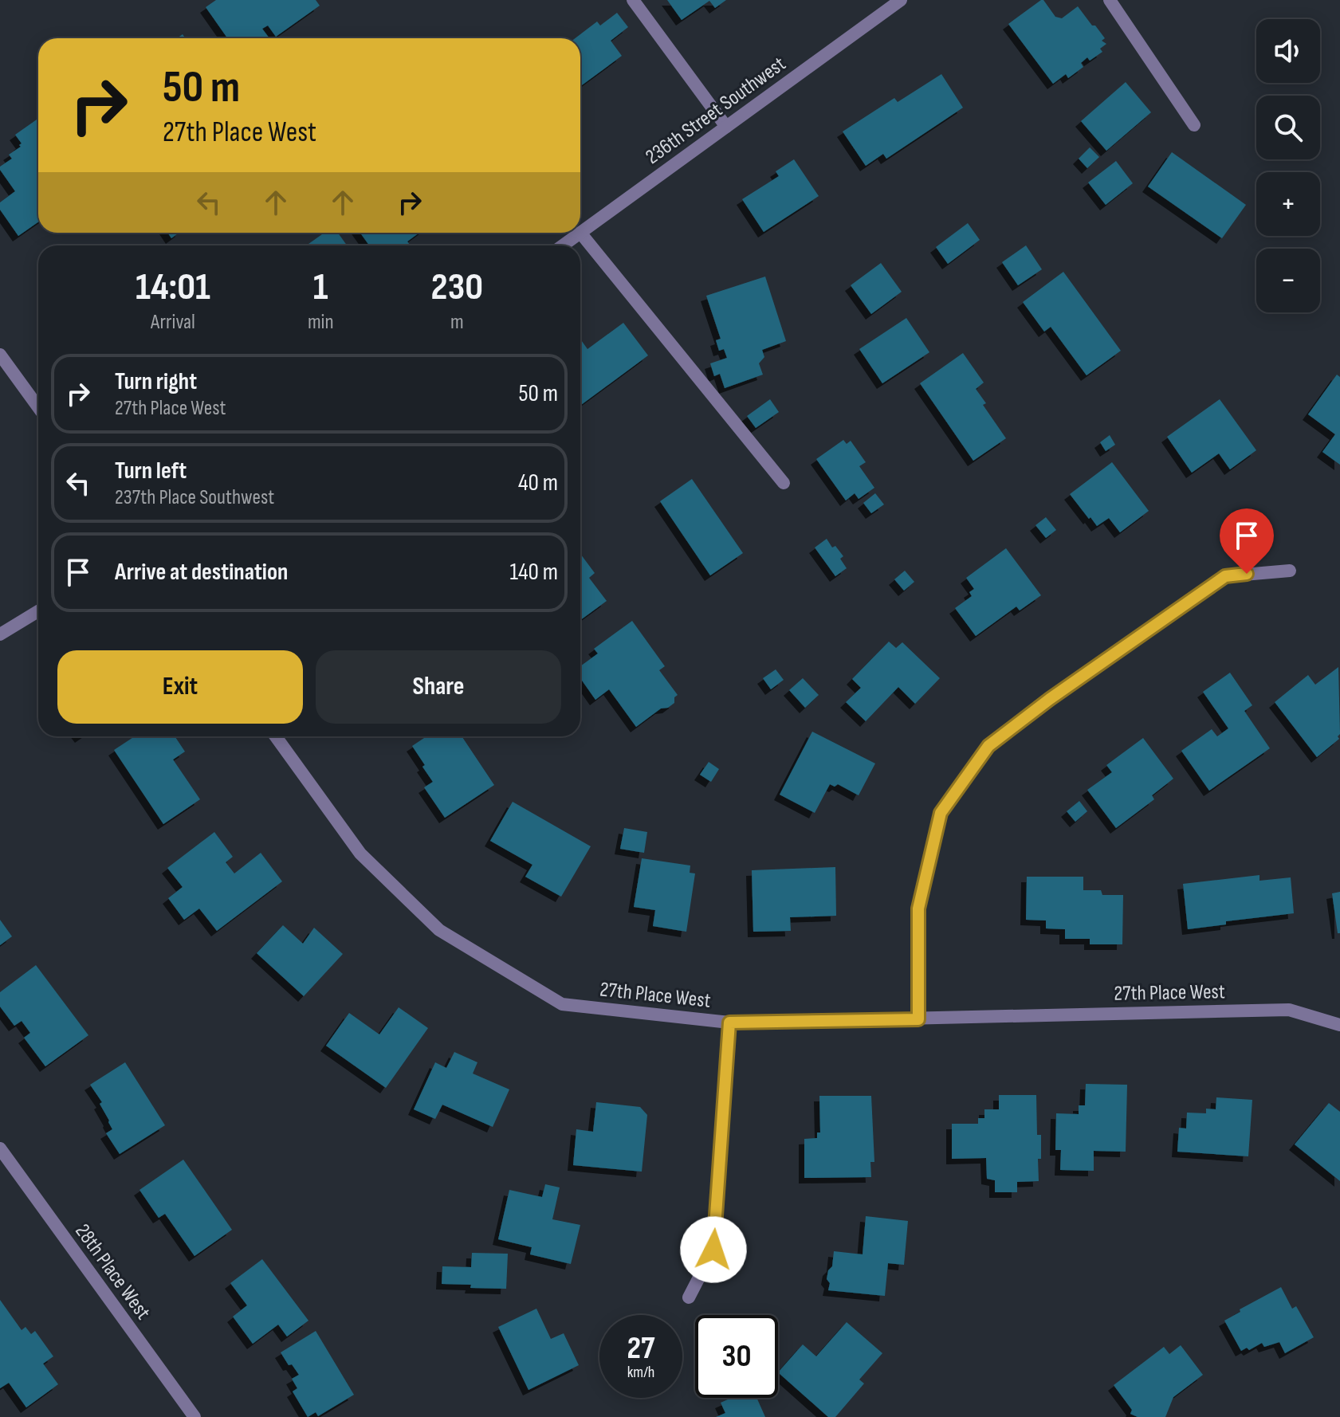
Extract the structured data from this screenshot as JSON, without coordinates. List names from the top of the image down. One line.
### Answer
{"streets":{"street":["236th Street Southwest","27th Place West","28th Place West"]},"page":{"map_buttons":["+","−"],"turn":["50 m","27th Place West"],"eta":["14:01","Arrival","1","min","230","m"],"list":[{"name":"Turn right","note":"27th Place West","value":"50 m"},{"name":"Turn left","note":"237th Place Southwest","value":"40 m"},{"name":"Arrive at destination","value":"140 m"}],"buttons":["Exit","Share"],"speed":"27 km/h","limit":"30"}}
